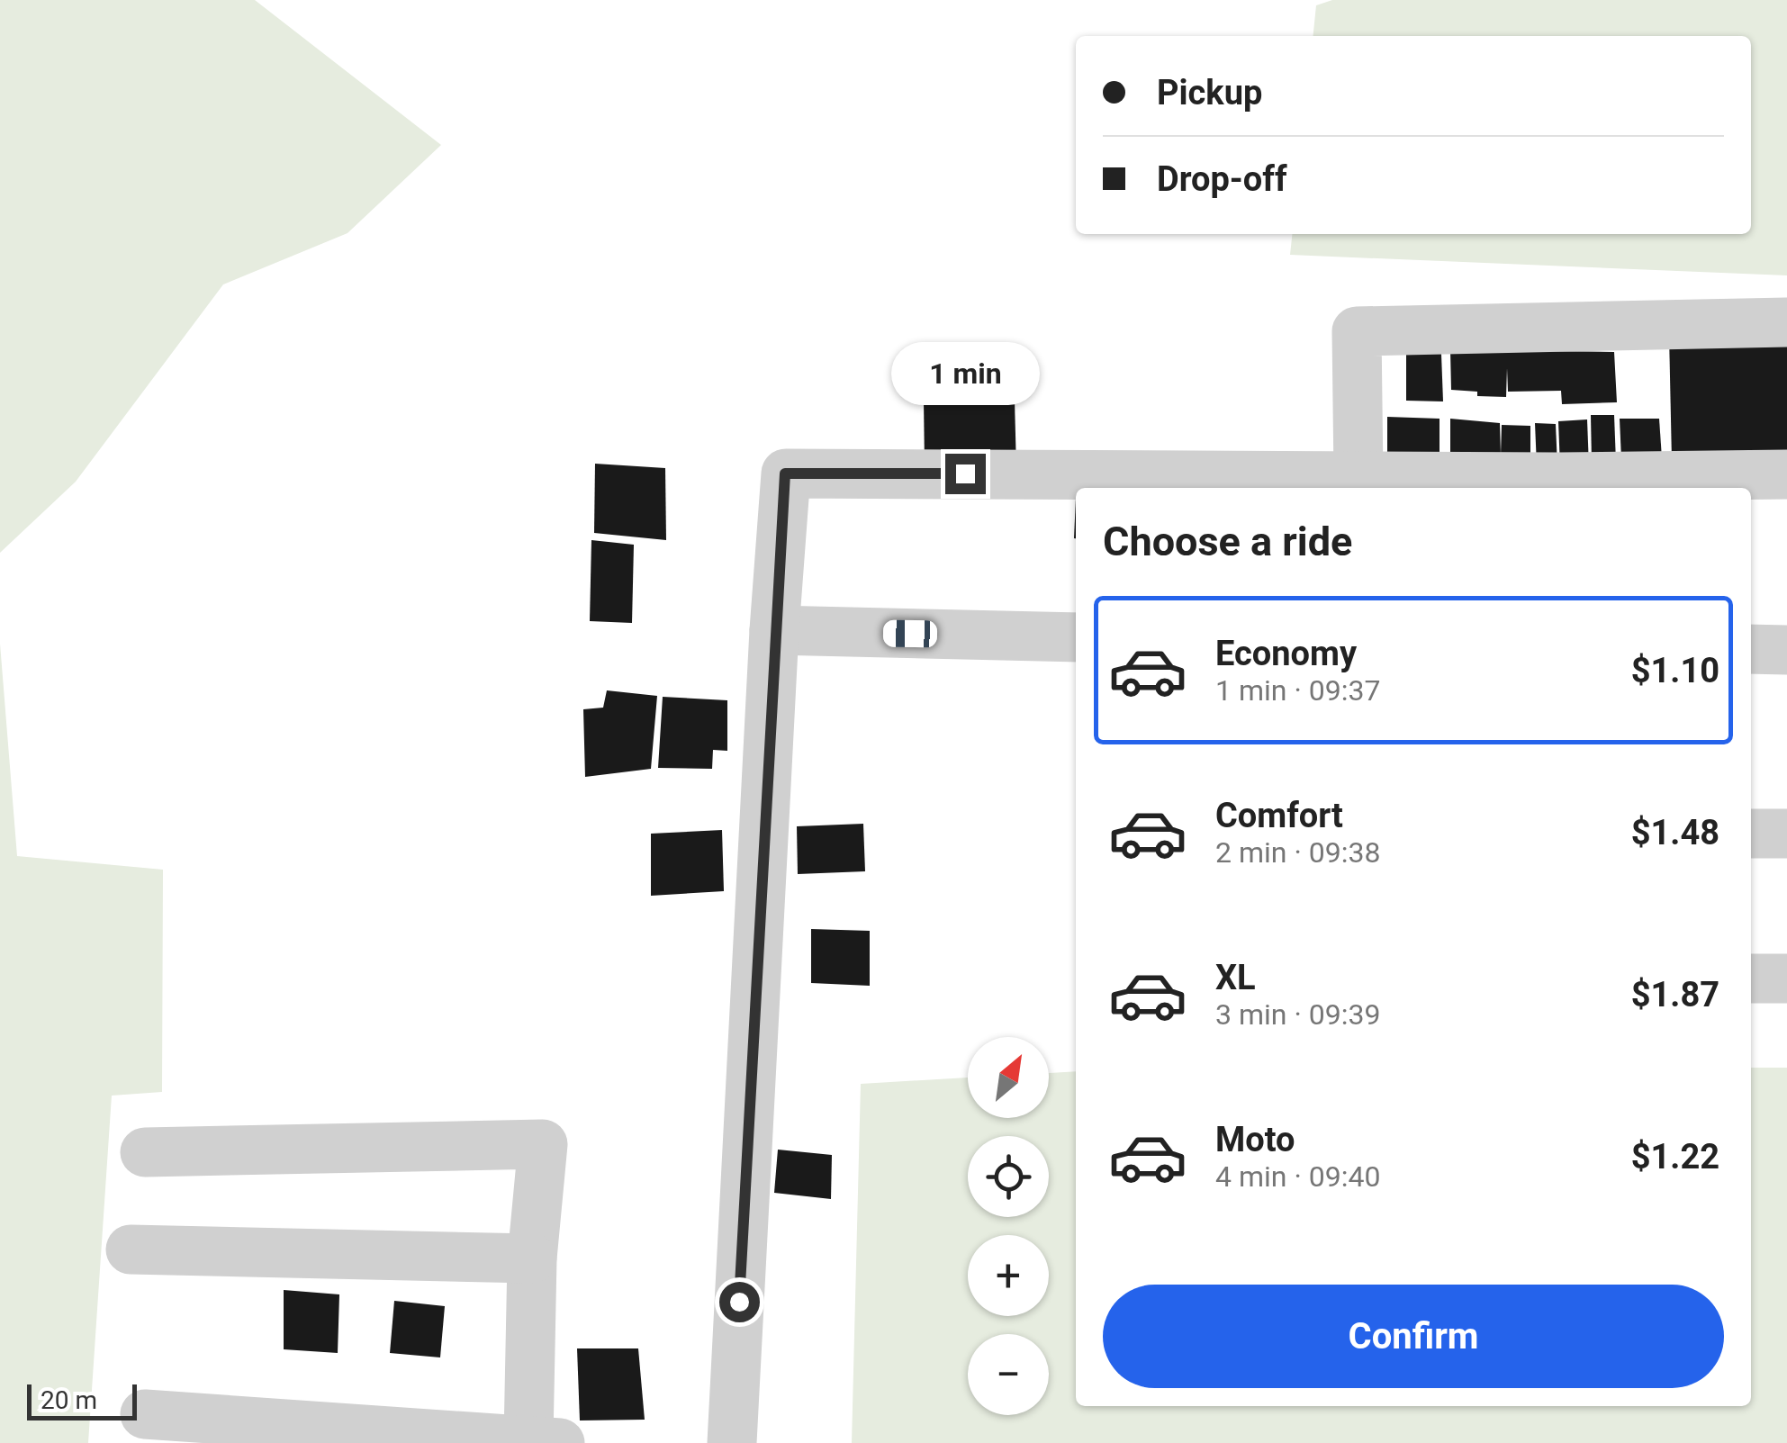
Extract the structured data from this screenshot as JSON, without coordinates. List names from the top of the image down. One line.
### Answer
{"scale_bar":"20 m","north":"top right","page":{"banner":["Pickup","Drop-off"],"bubble":"1 min","heading":"Choose a ride","list":[{"name":"Economy","note":"1 min · 09:37","value":"$1.10"},{"name":"Comfort","note":"2 min · 09:38","value":"$1.48"},{"name":"XL","note":"3 min · 09:39","value":"$1.87"},{"name":"Moto","note":"4 min · 09:40","value":"$1.22"}],"map_buttons":["+","−"],"buttons":"Confirm","scale":"20 m"}}
